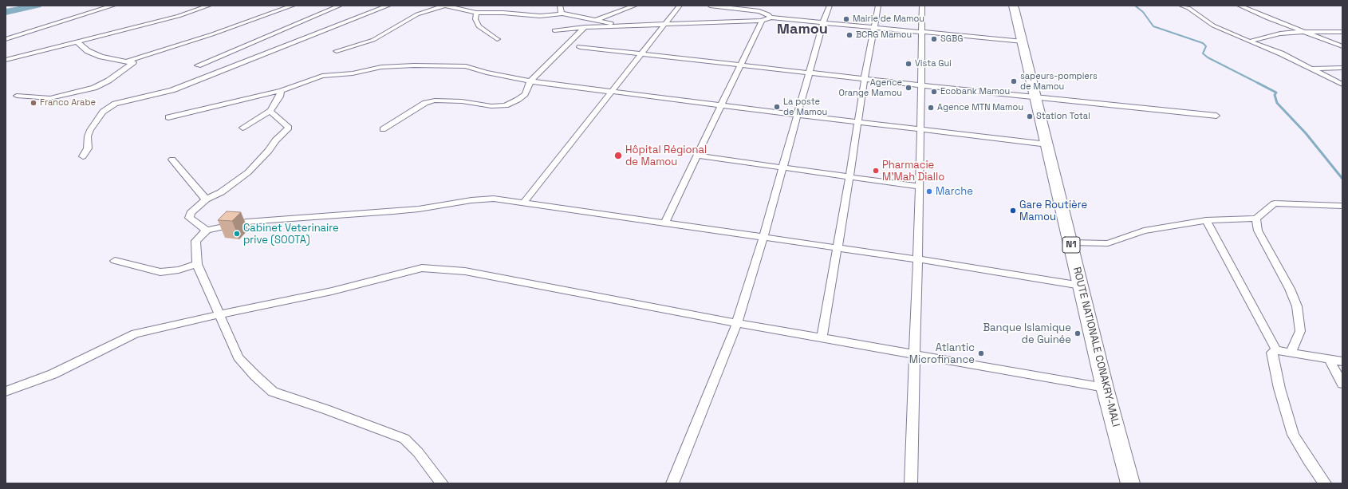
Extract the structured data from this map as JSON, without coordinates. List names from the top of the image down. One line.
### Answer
{"streets":{"highway":["N1","ROUTE NATIONALE CONAKRY-MALI"]},"districts":["Mamou"],"places":["Mairie de Mamou","BCRG Mamou","SGBG","Vista Gui","sapeurs-pompiers de Mamou","Agence Orange Mamou","Ecobank Mamou","Franco Arabe","La poste de Mamou","Agence MTN Mamou","Station Total","Hôpital Régional de Mamou","Pharmacie M'Mah Diallo","Marche","Gare Routière Mamou","Cabinet Veterinaire prive (SOOTA)","Banque Islamique de Guinée","Atlantic Microfinance"]}
